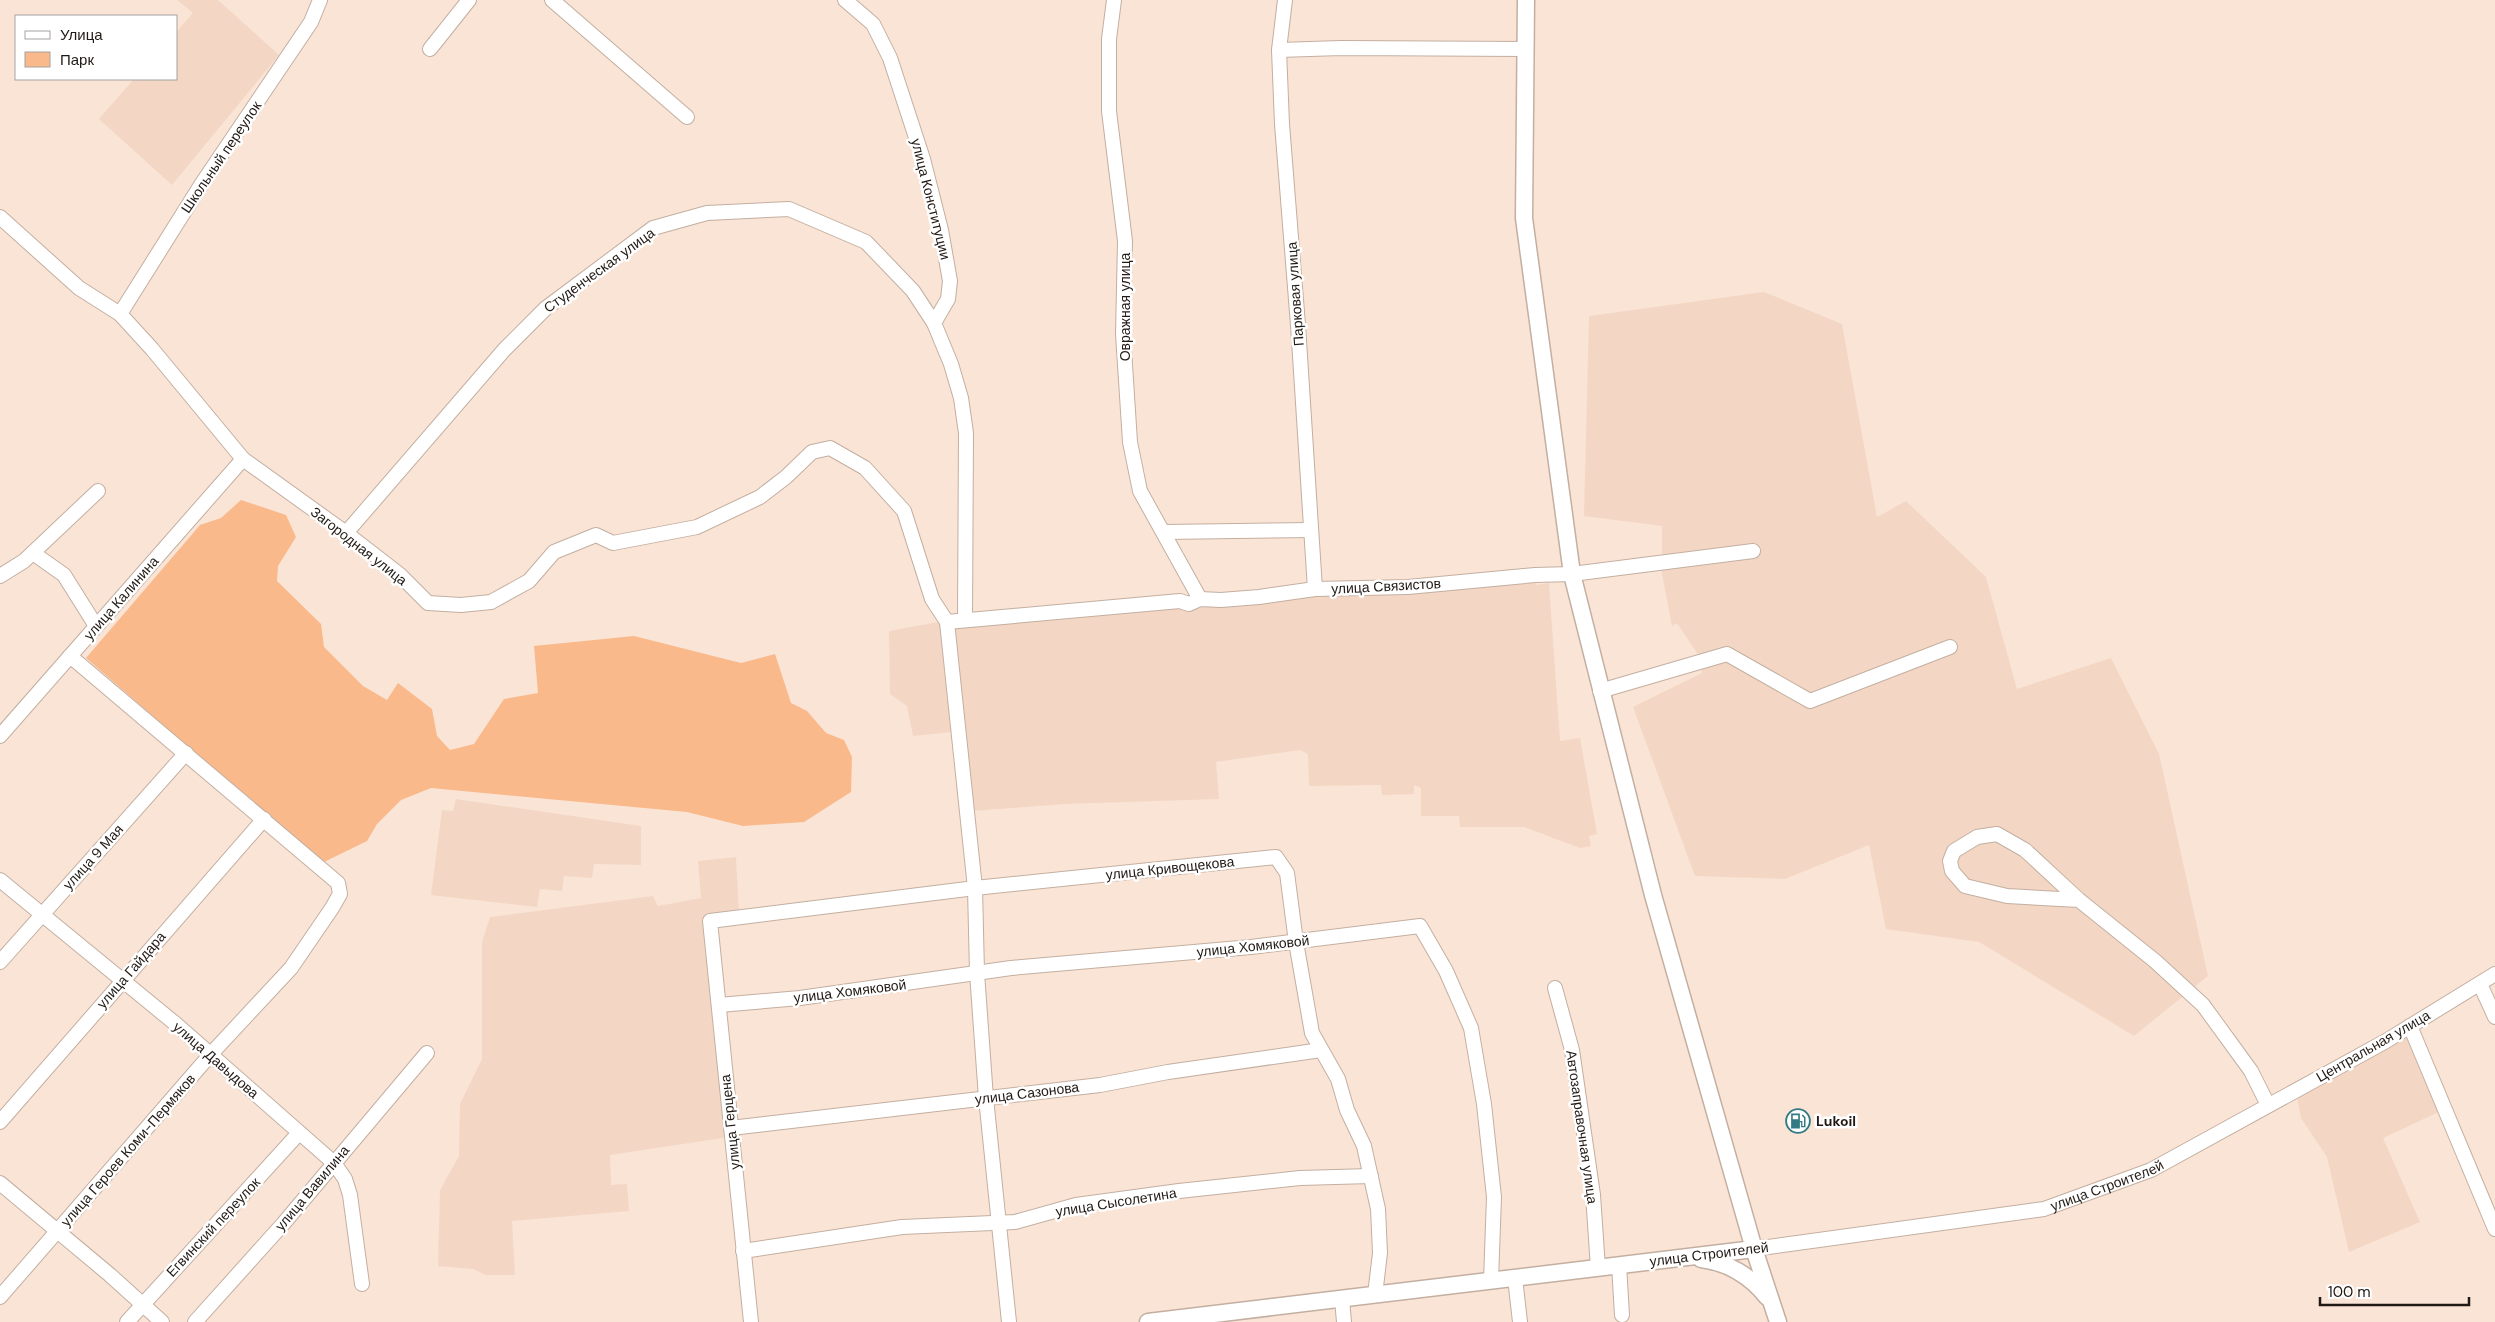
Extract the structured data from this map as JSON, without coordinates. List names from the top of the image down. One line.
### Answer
{"streets":{"main road":["улица Строителей"],"street":["Школьный переулок","улица Конституции","Студенческая улица","Парковая улица","Овражная улица","Загородная улица","улица Связистов","улица Калинина","улица 9 Мая","улица Кривощекова","улица Хомяковой","улица Гайдара","Центральная улица","улица Давыдова","улица Сазонова","улица Герцена","Автозаправочная улица","улица Героев Коми-Пермяков","улица Вавилина","улица Сысолетина","Егвинский переулок"]},"crossings":[["Школьный переулок","Загородная улица"],["улица Конституции","Студенческая улица"],["Студенческая улица","Загородная улица"],["Парковая улица","улица Связистов"],["Овражная улица","улица Связистов"],["Загородная улица","улица Связистов"],["Загородная улица","улица Калинина"],["улица 9 Мая","улица Давыдова"],["улица Кривощекова","улица Хомяковой"],["улица Кривощекова","улица Герцена"],["улица Хомяковой","улица Герцена"],["улица Хомяковой","улица Строителей"],["улица Гайдара","улица Давыдова"],["улица Гайдара","улица Героев Коми-Пермяков"],["Центральная улица","улица Строителей"],["улица Давыдова","улица Героев Коми-Пермяков"],["улица Давыдова","улица Вавилина"],["улица Давыдова","Егвинский переулок"],["улица Сазонова","улица Герцена"],["улица Герцена","улица Сысолетина"],["Автозаправочная улица","улица Строителей"]],"places":{"fuel station":["Lukoil"]},"legend":["Улица","Парк"],"scale_bar":"100 m"}
